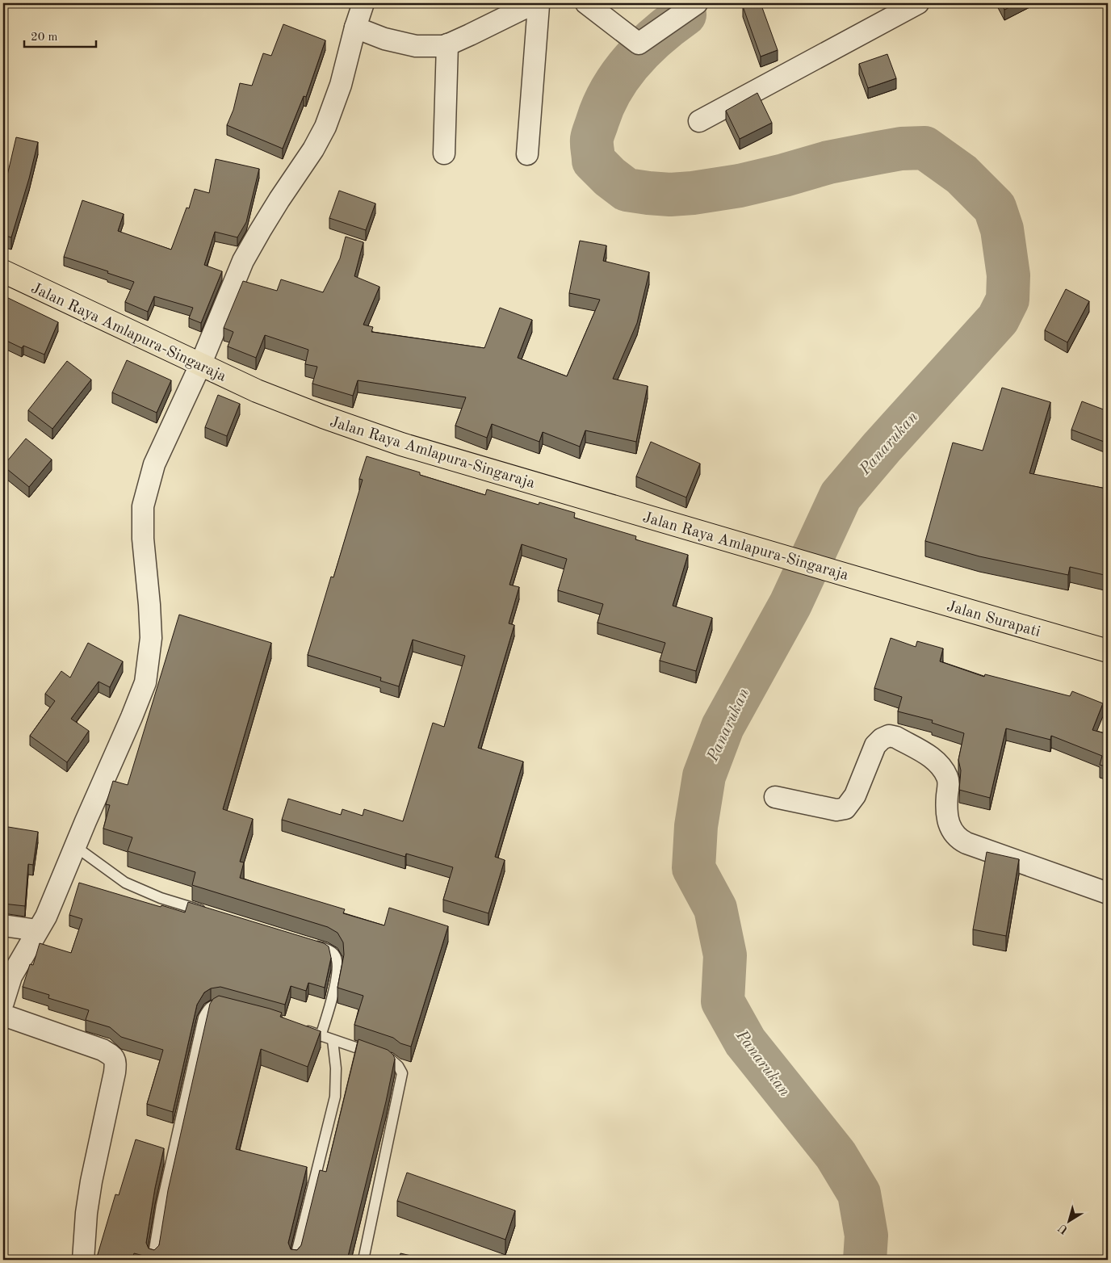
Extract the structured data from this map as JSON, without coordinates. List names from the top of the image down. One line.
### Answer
{"streets":{"highway":["Jalan Raya Amlapura-Singaraja","Jalan Surapati"]},"crossings":[["Jalan Raya Amlapura-Singaraja","Jalan Surapati"]],"water":["Panarukan"],"scale_bar":"20 m","north":"bottom left"}
